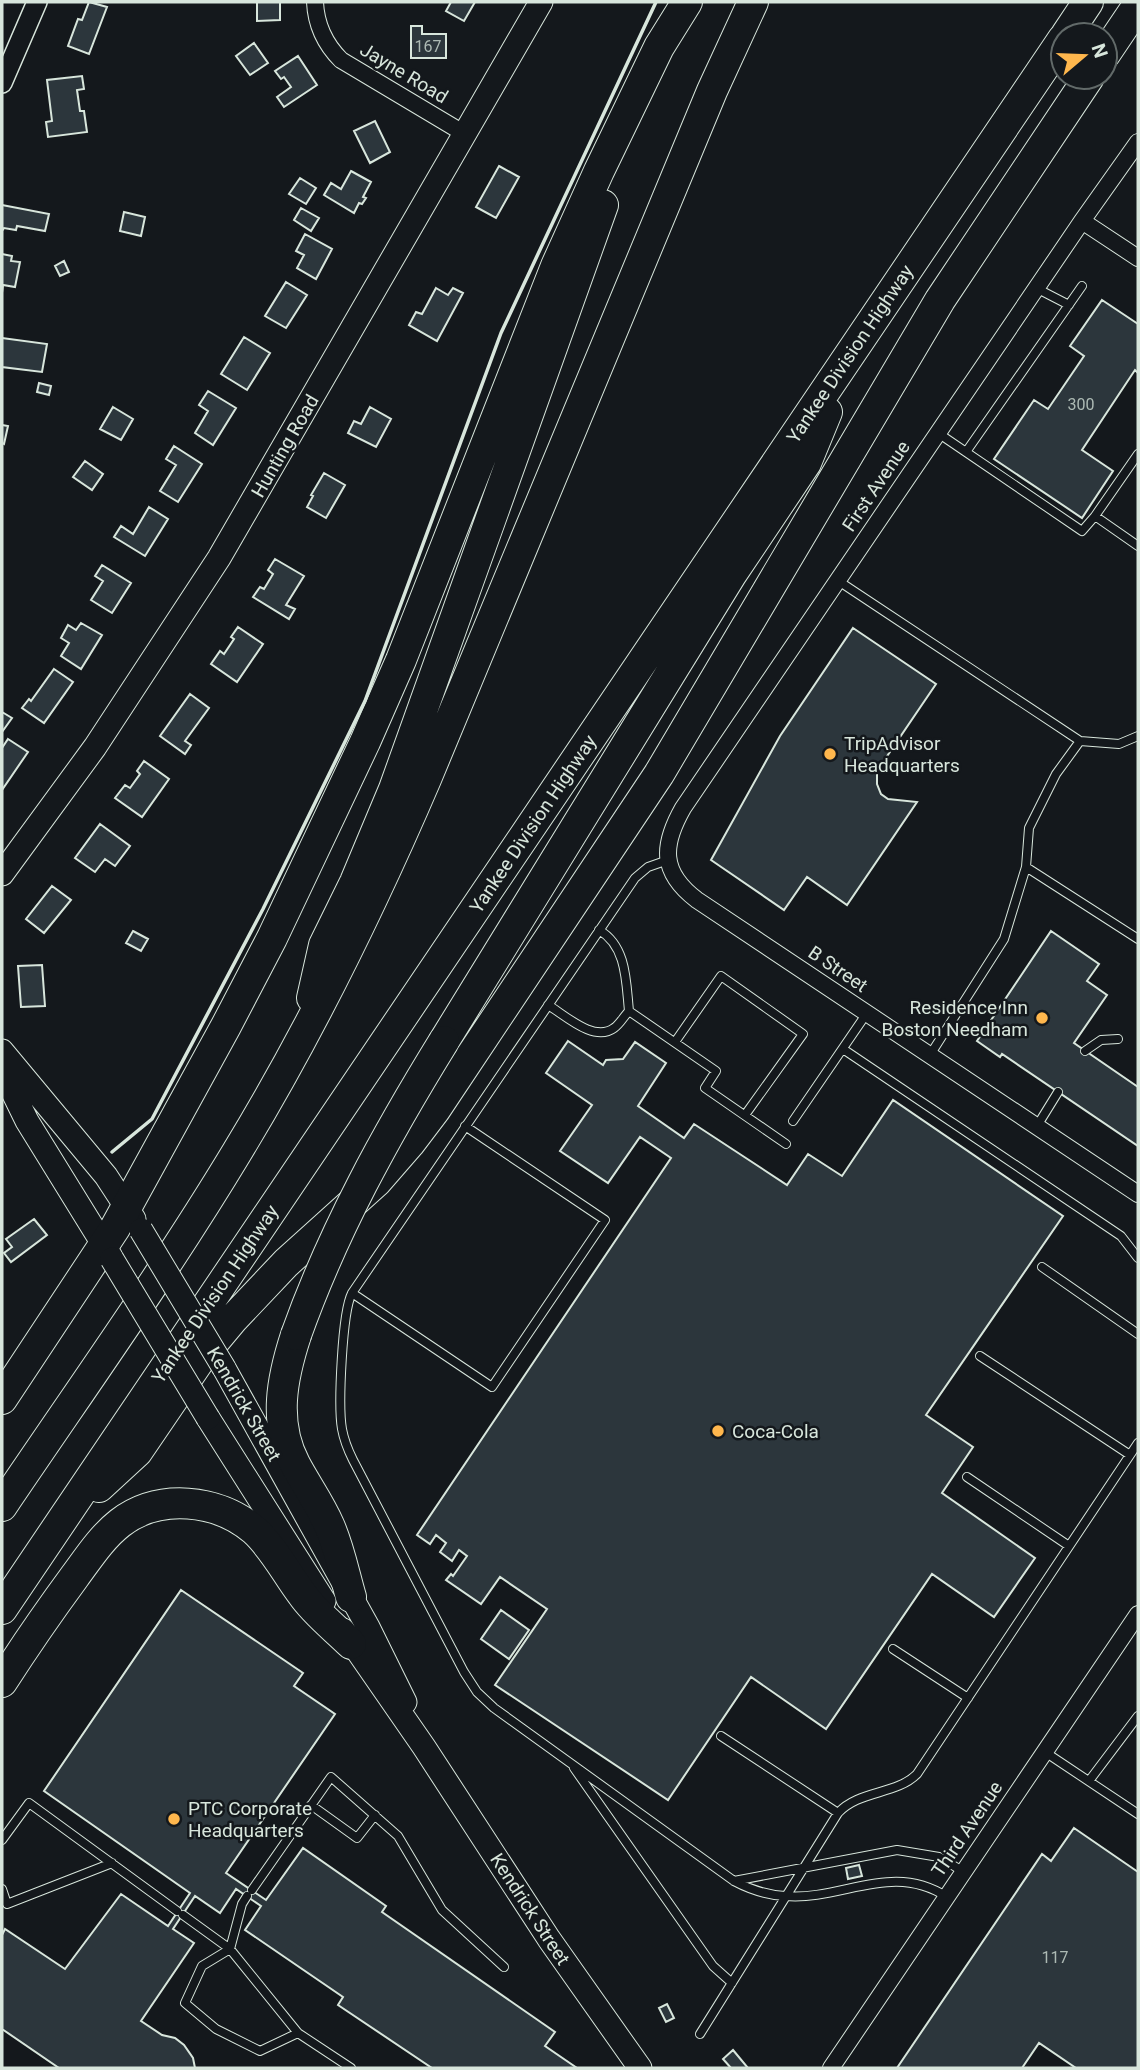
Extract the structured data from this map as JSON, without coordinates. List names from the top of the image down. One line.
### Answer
{"streets":{"highway":["Yankee Division Highway"],"main road":["Hunting Road","Kendrick Street"],"street":["Jayne Road","First Avenue","B Street","Third Avenue"]},"crossings":[["Jayne Road","Hunting Road"],["First Avenue","B Street"]],"places":["TripAdvisor Headquarters","Residence Inn Boston Needham","Coca-Cola","PTC Corporate Headquarters"],"house_numbers":["167","300","117"],"north":"right"}
